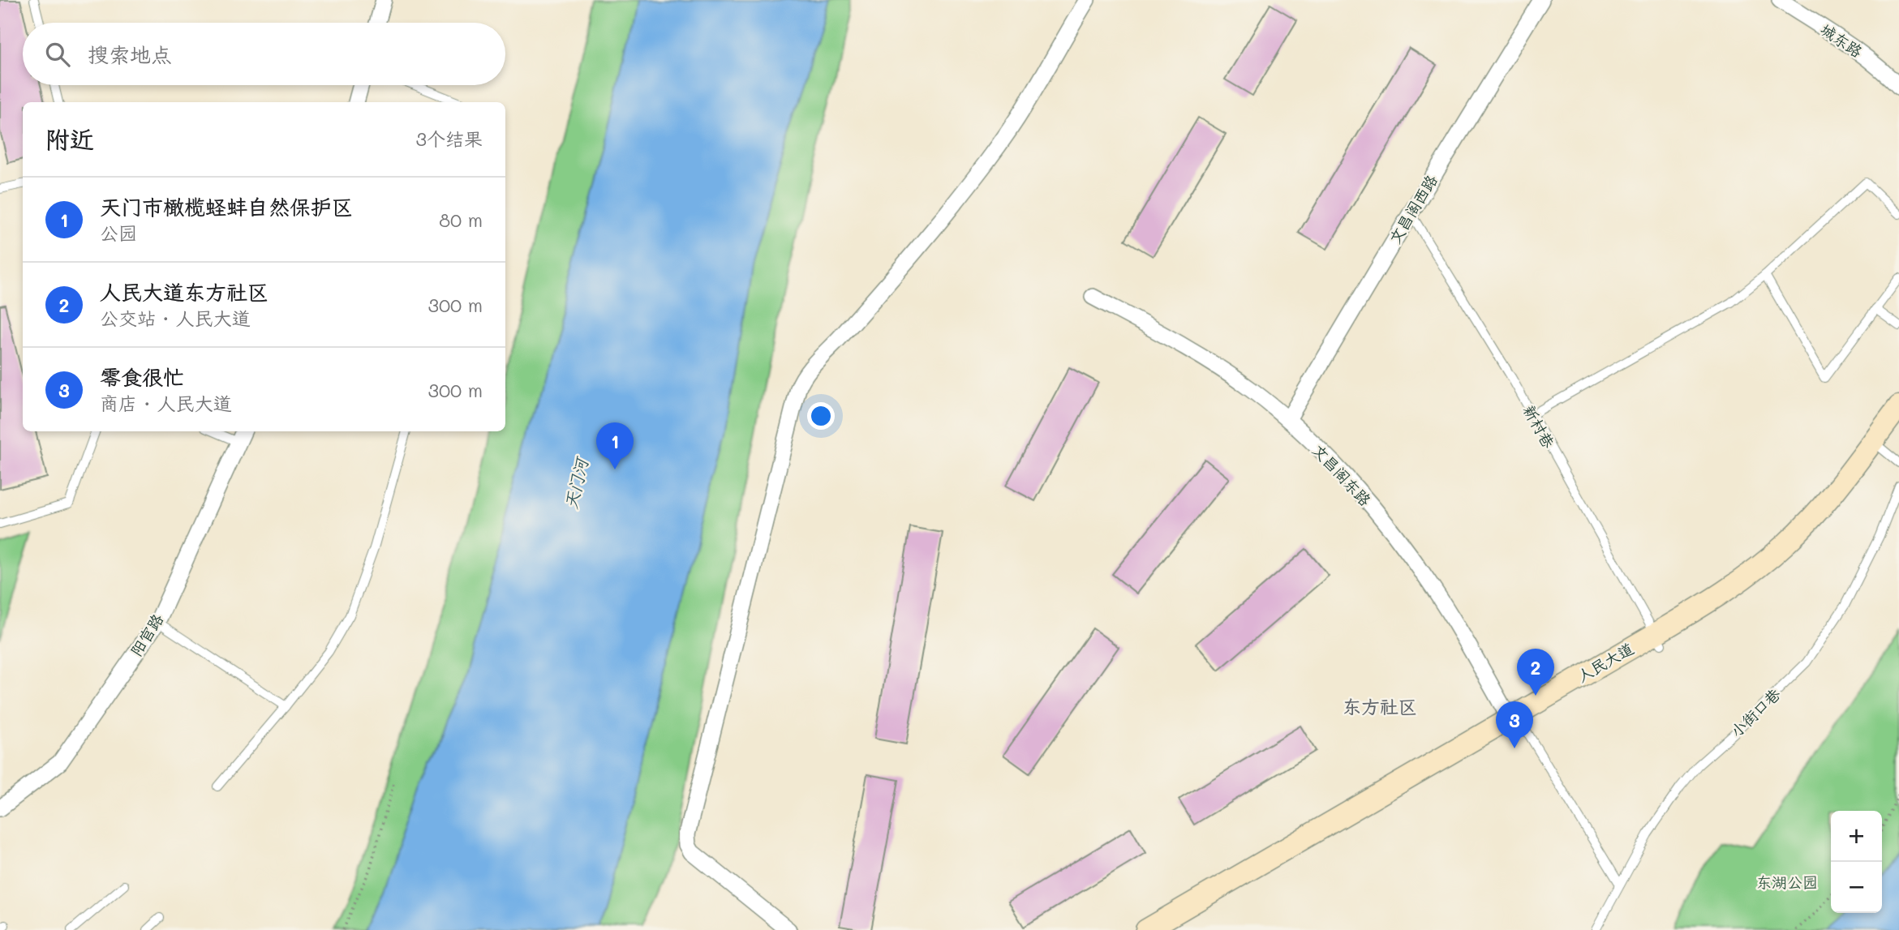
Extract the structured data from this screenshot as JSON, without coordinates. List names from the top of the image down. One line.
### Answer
{"streets":{"main road":["人民大道"],"street":["城东路","文昌阁西路","文昌阁东路","阳官路"],"lane":["新村巷","小街口巷"]},"crossings":[["文昌阁西路","新村巷"],["文昌阁西路","文昌阁东路"],["新村巷","人民大道"],["文昌阁东路","人民大道"]],"districts":["东方社区"],"water":["天门河"],"parks":["东湖公园"],"page":{"search":"搜索地点","heading":["附近","3个结果"],"list":[{"mark":"1","name":"天门市橄榄蛏蚌自然保护区","note":"公园","value":"80 m"},{"mark":"2","name":"人民大道东方社区","note":"公交站 · 人民大道","value":"300 m"},{"mark":"3","name":"零食很忙","note":"商店 · 人民大道","value":"300 m"}],"pins":["1","2","3"],"map_buttons":["+","−"]}}
